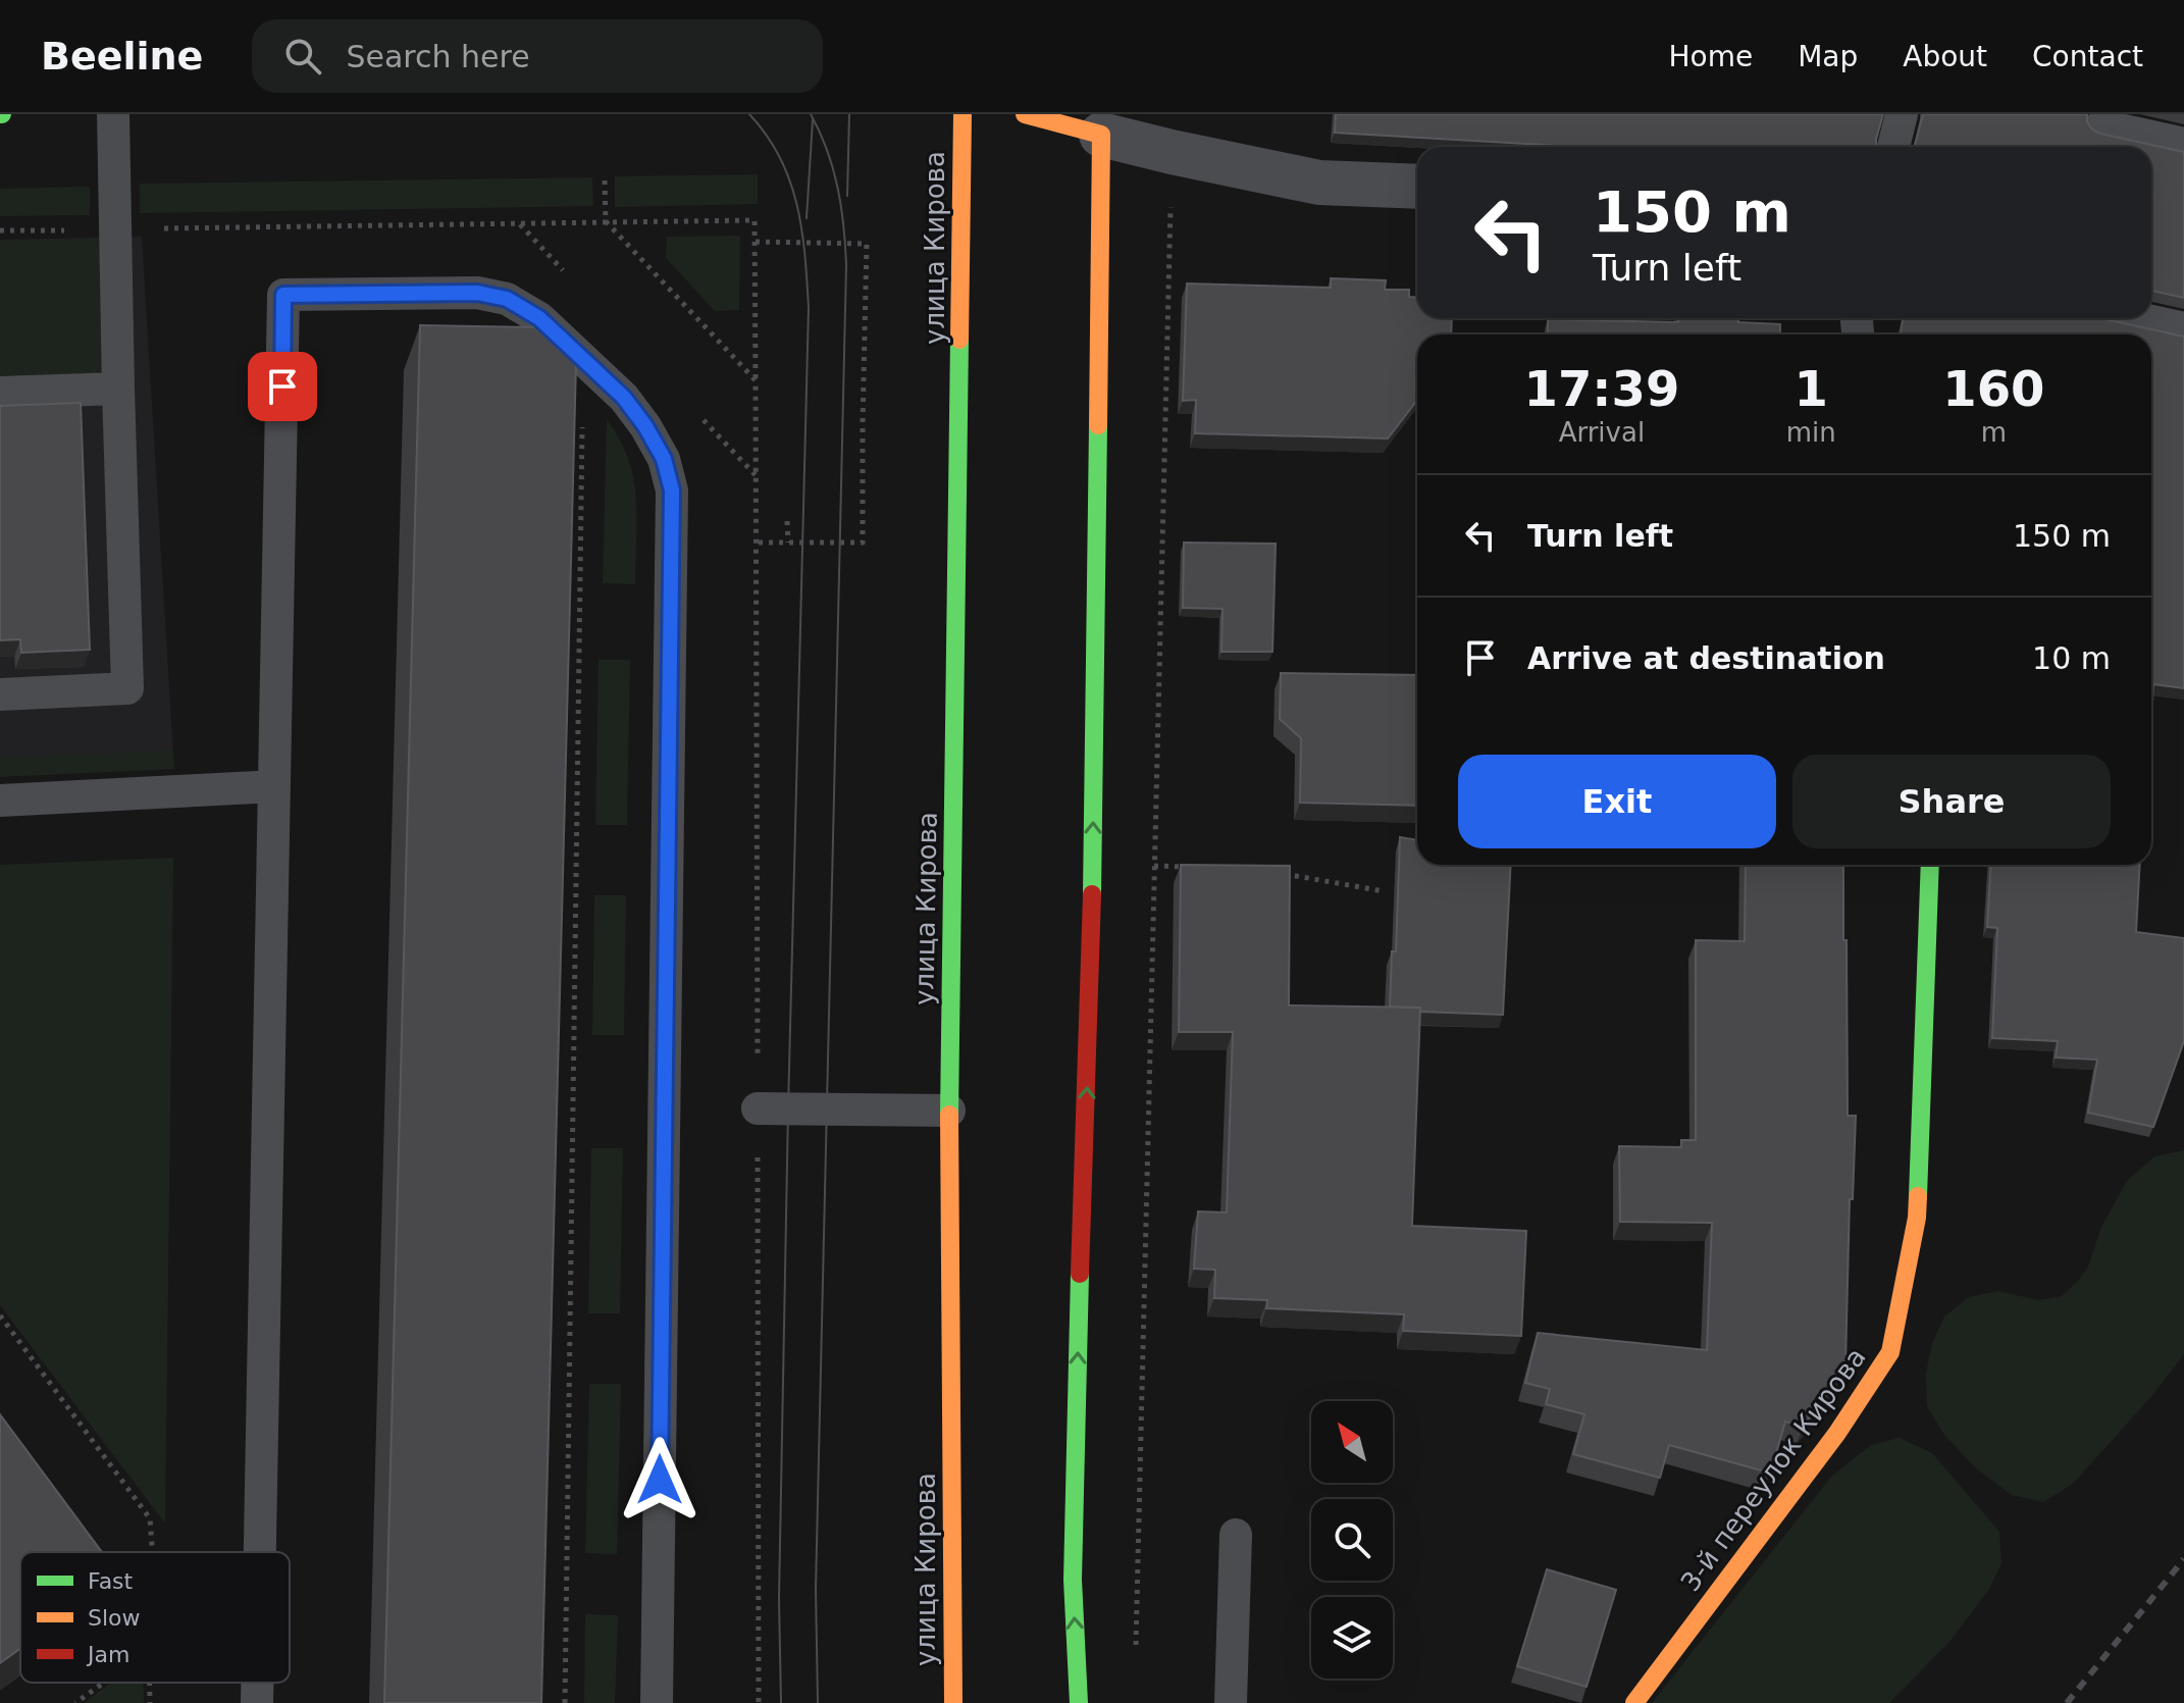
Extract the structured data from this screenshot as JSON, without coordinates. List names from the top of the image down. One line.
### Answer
{"streets":{"street":["улица Кирова","3-й переулок Кирова"]},"legend":["Fast","Slow","Jam"],"north":"top left","page":{"header":"Beeline","search":"Search here","nav":["Home","Map","About","Contact"],"turn":["150 m","Turn left"],"eta":["17:39","Arrival","1","min","160","m"],"list":[{"name":"Turn left","value":"150 m"},{"name":"Arrive at destination","value":"10 m"}],"buttons":["Exit","Share"]}}
